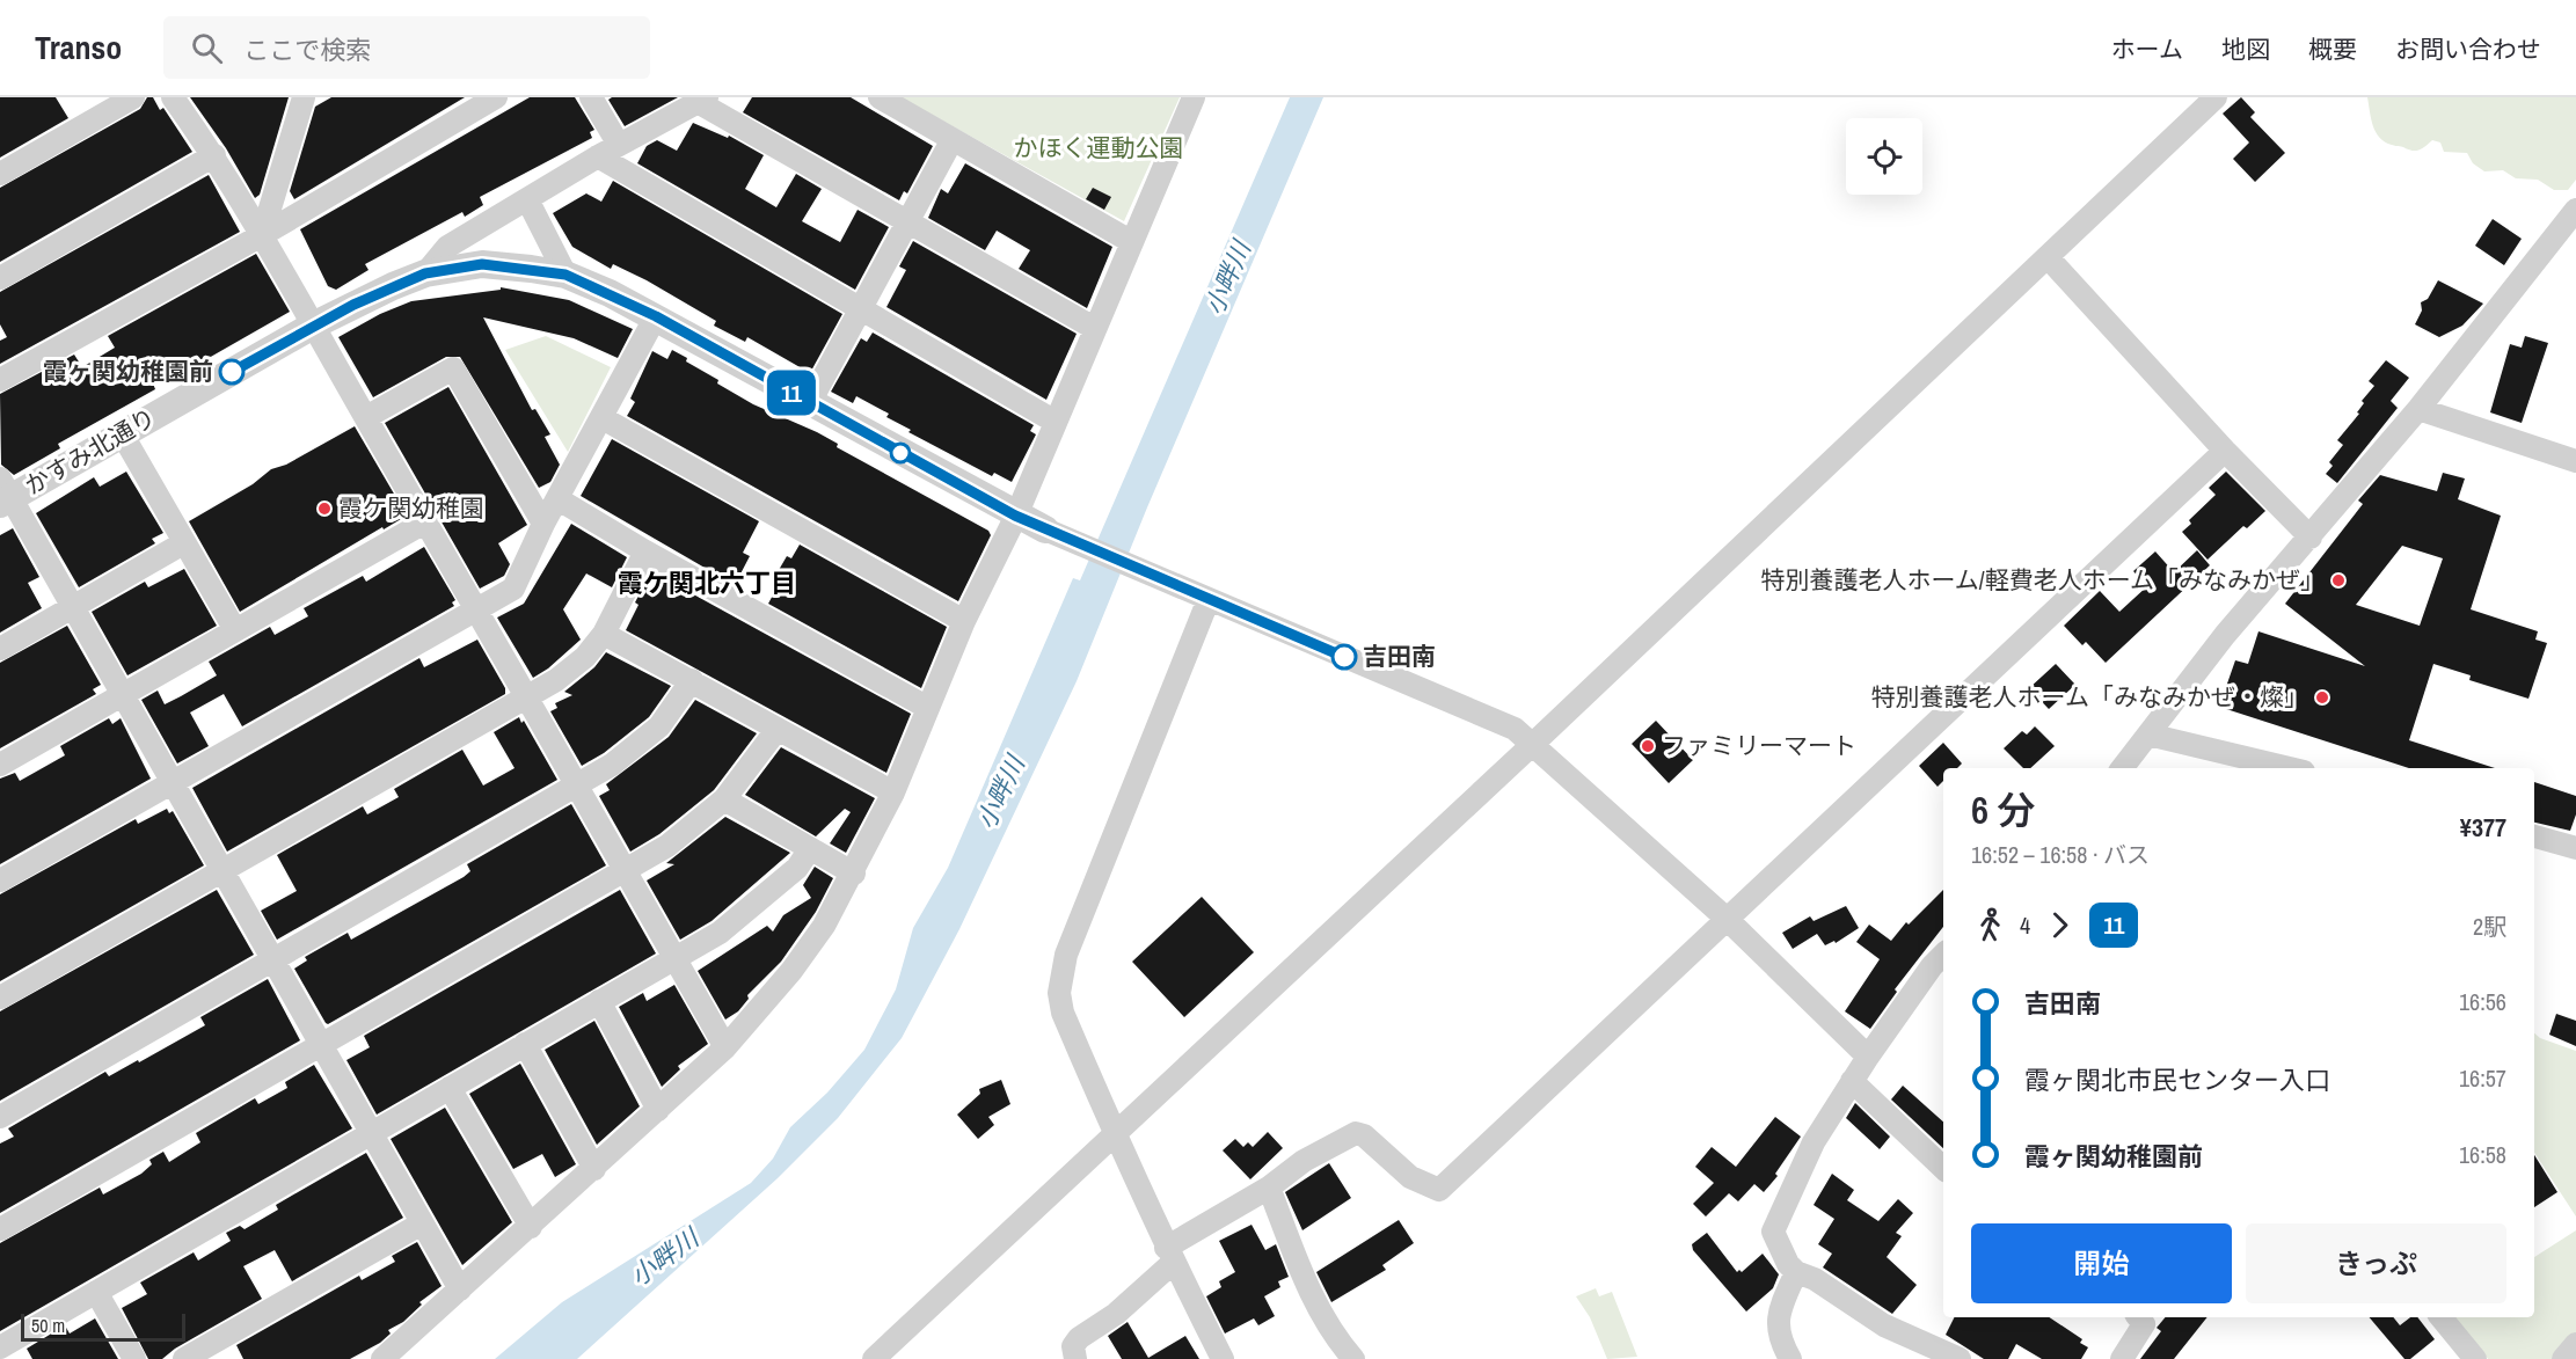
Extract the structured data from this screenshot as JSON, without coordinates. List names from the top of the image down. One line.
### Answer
{"streets":{"street":["かすみ北通り"]},"districts":["霞ケ関北六丁目"],"water":["小畔川"],"parks":["かほく運動公園"],"places":["霞ヶ関幼稚園前","霞ケ関幼稚園","特別養護老人ホーム/軽費老人ホーム「みなみかぜ」","吉田南","特別養護老人ホーム「みなみかぜ・燦」","ファミリーマート"],"lines":["bus line 11"],"scale_bar":"50 m","page":{"header":"Transo","search":"ここで検索","nav":["ホーム","地図","概要","お問い合わせ"],"on_map":"11","heading":["6 分","16:52 – 16:58 · バス","¥377"],"legs":["4","11","2駅"],"list":[{"name":"吉田南","value":"16:56"},{"name":"霞ヶ関北市民センター入口","value":"16:57"},{"name":"霞ヶ関幼稚園前","value":"16:58"}],"buttons":["開始","きっぷ"],"scale":"50 m"}}
